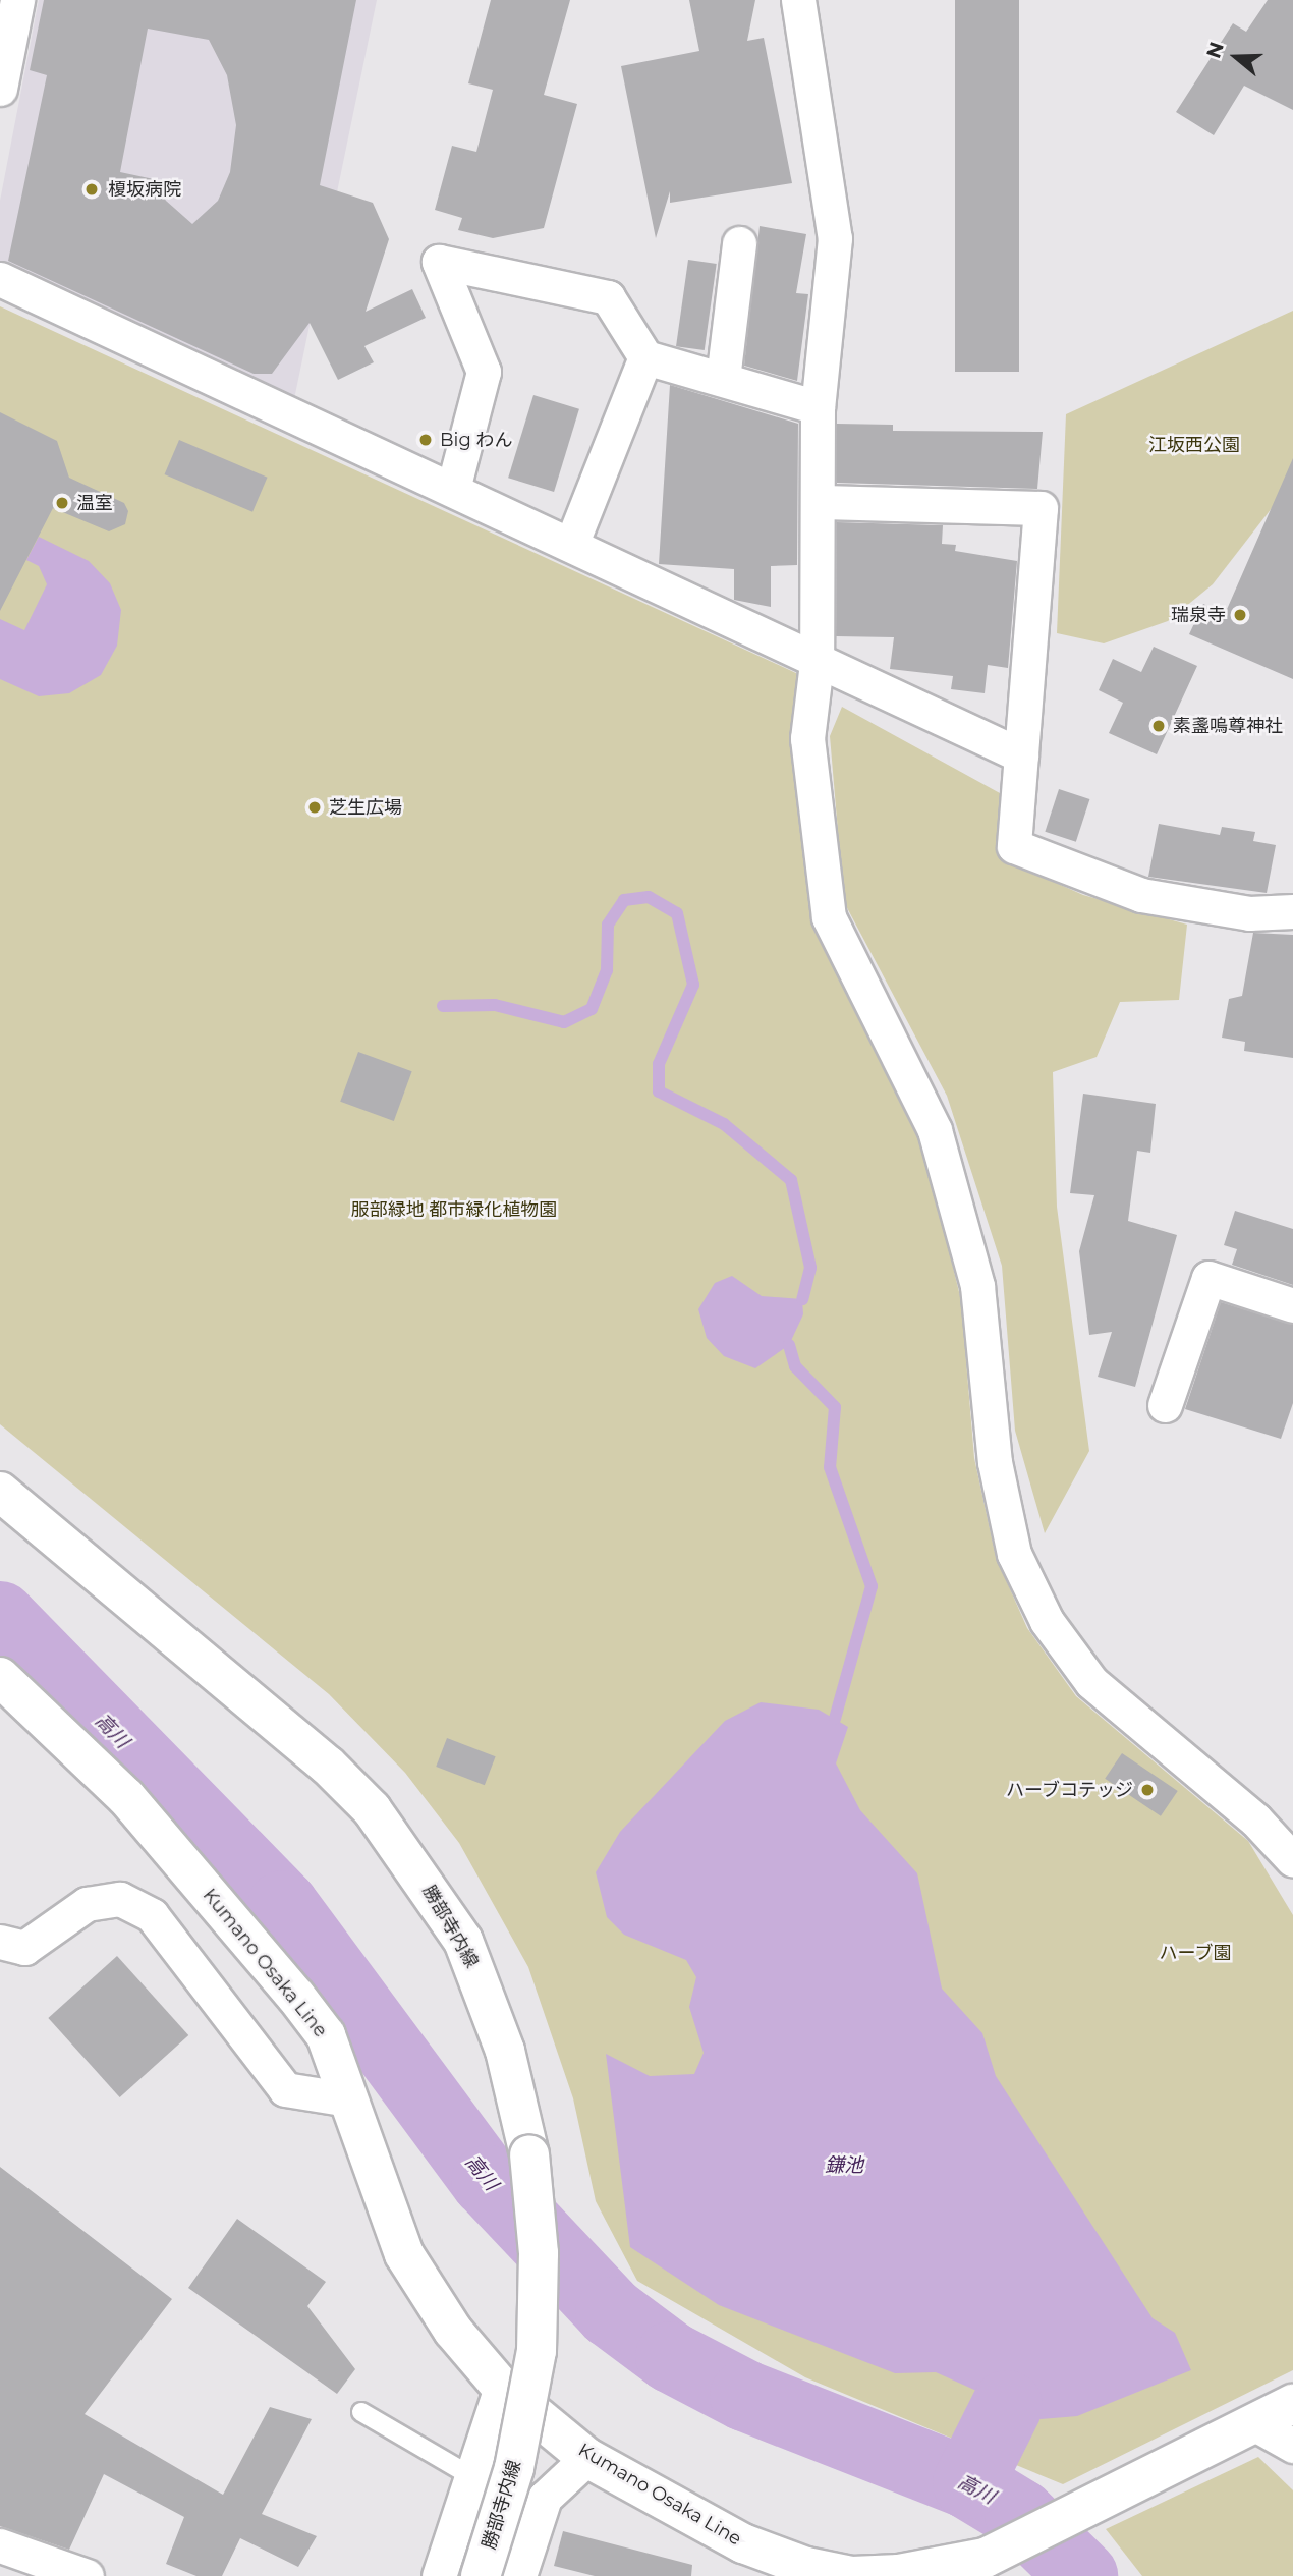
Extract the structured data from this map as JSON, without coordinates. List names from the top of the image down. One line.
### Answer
{"streets":{"main road":["勝部寺内線","Kumano Osaka Line"]},"water":["高川","鎌池"],"parks":["江坂西公園","服部緑地 都市緑化植物園","ハーブ園"],"places":["榎坂病院","Big わん","温室","瑞泉寺","素盞嗚尊神社","芝生広場","ハーブコテッジ"],"north":"left"}
